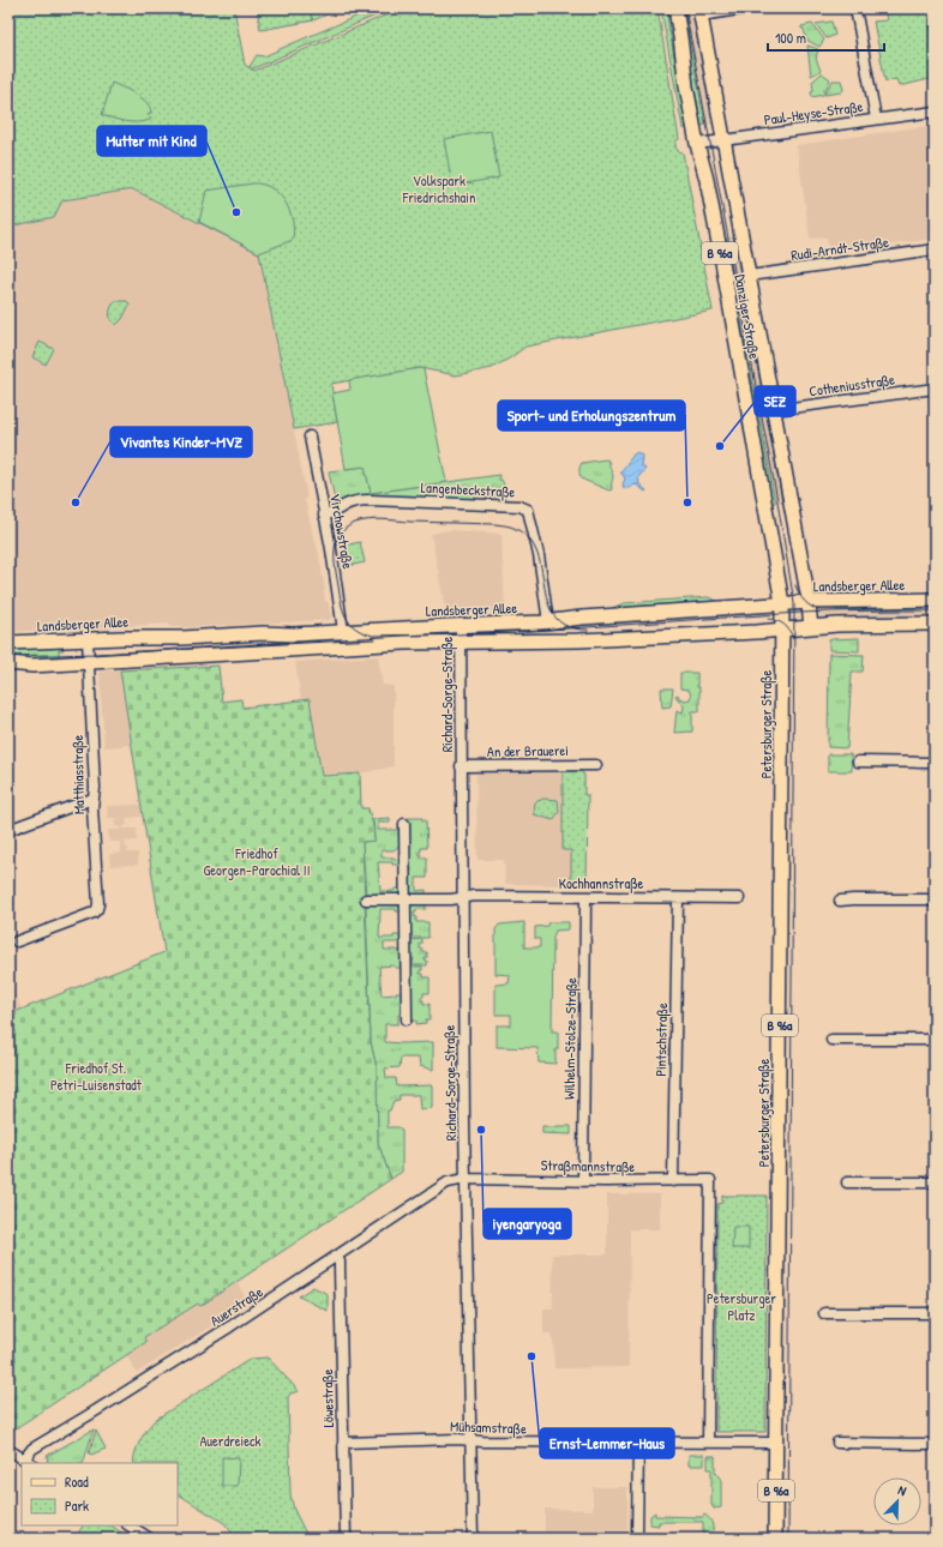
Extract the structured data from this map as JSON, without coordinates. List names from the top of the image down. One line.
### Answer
{"streets":{"main road":["B 96a","Danziger Straße","Landsberger Allee","Petersburger Straße"],"street":["Paul-Heyse-Straße","Rudi-Arndt-Straße","Cotheniusstraße","Langenbeckstraße","Virchowstraße","Richard-Sorge-Straße","An der Brauerei","Matthiasstraße","Kochhannstraße","Wilhelm-Stolze-Straße","Pintschstraße","Straßmannstraße","Auerstraße","Löwestraße","Mühsamstraße"]},"crossings":[["Paul-Heyse-Straße","Danziger Straße"],["Rudi-Arndt-Straße","Danziger Straße"],["B 96a","Danziger Straße"],["B 96a","Landsberger Allee"],["B 96a","Petersburger Straße"],["Danziger Straße","Cotheniusstraße"],["Danziger Straße","Landsberger Allee"],["Langenbeckstraße","Virchowstraße"],["Langenbeckstraße","Landsberger Allee"],["Virchowstraße","Landsberger Allee"],["Landsberger Allee","Richard-Sorge-Straße"],["Landsberger Allee","Matthiasstraße"],["Richard-Sorge-Straße","An der Brauerei"],["Richard-Sorge-Straße","Kochhannstraße"],["Richard-Sorge-Straße","Straßmannstraße"],["Richard-Sorge-Straße","Auerstraße"],["Richard-Sorge-Straße","Mühsamstraße"],["Petersburger Straße","Mühsamstraße"],["Kochhannstraße","Wilhelm-Stolze-Straße"],["Kochhannstraße","Pintschstraße"],["Wilhelm-Stolze-Straße","Straßmannstraße"],["Pintschstraße","Straßmannstraße"],["Straßmannstraße","Auerstraße"],["Straßmannstraße","Mühsamstraße"],["Auerstraße","Löwestraße"],["Löwestraße","Mühsamstraße"]],"parks":["Volkspark Friedrichshain","Friedhof Georgen-Parochial II","Friedhof St. Petri-Luisenstadt","Petersburger Platz","Auerdreieck"],"places":["Mutter mit Kind","SEZ","Vivantes Kinder-MVZ","Sport- und Erholungszentrum","iyengaryoga","Ernst-Lemmer-Haus"],"legend":["Road","Park"],"scale_bar":"100 m","north":"top right"}
